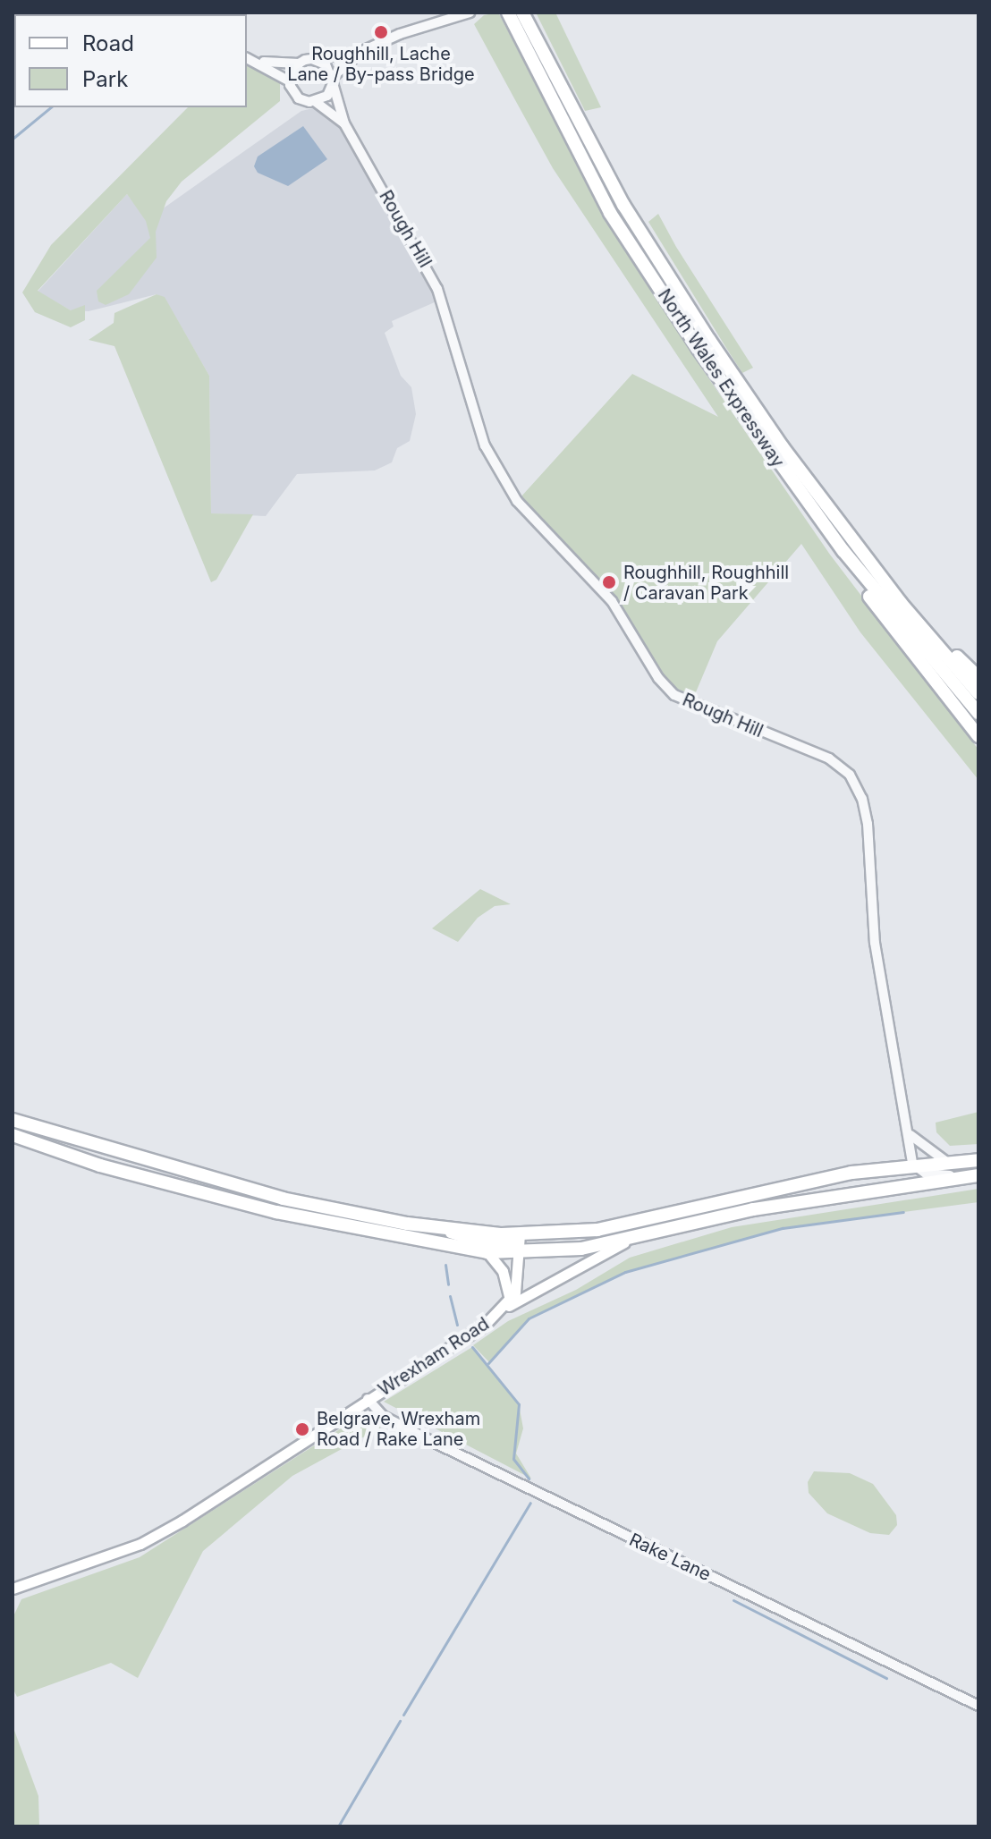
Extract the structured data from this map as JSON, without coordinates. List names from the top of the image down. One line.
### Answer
{"streets":{"highway":["North Wales Expressway"],"main road":["Wrexham Road"],"street":["Rough Hill","Rake Lane"]},"crossings":[["Wrexham Road","Rake Lane"]],"places":["Roughhill, Lache Lane / By-pass Bridge","Roughhill, Roughhill / Caravan Park","Belgrave, Wrexham Road / Rake Lane"],"legend":["Road","Park"]}
